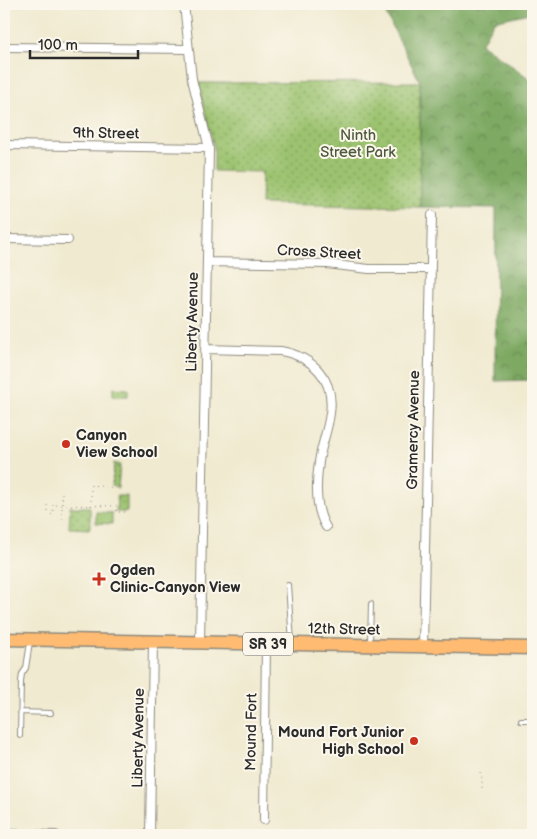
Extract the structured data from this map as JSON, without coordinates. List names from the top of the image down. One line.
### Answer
{"streets":{"main road":["12th Street","SR 39"],"street":["9th Street","Cross Street","Liberty Avenue","Gramercy Avenue","Mound Fort"]},"crossings":[["9th Street","Liberty Avenue"],["Cross Street","Liberty Avenue"],["Cross Street","Gramercy Avenue"],["Liberty Avenue","12th Street"],["Gramercy Avenue","12th Street"],["12th Street","Mound Fort"]],"parks":["Ninth Street Park"],"places":{"other":["Canyon View School","Mound Fort Junior High School"],"health":["Ogden Clinic-Canyon View"]},"scale_bar":"100 m"}
